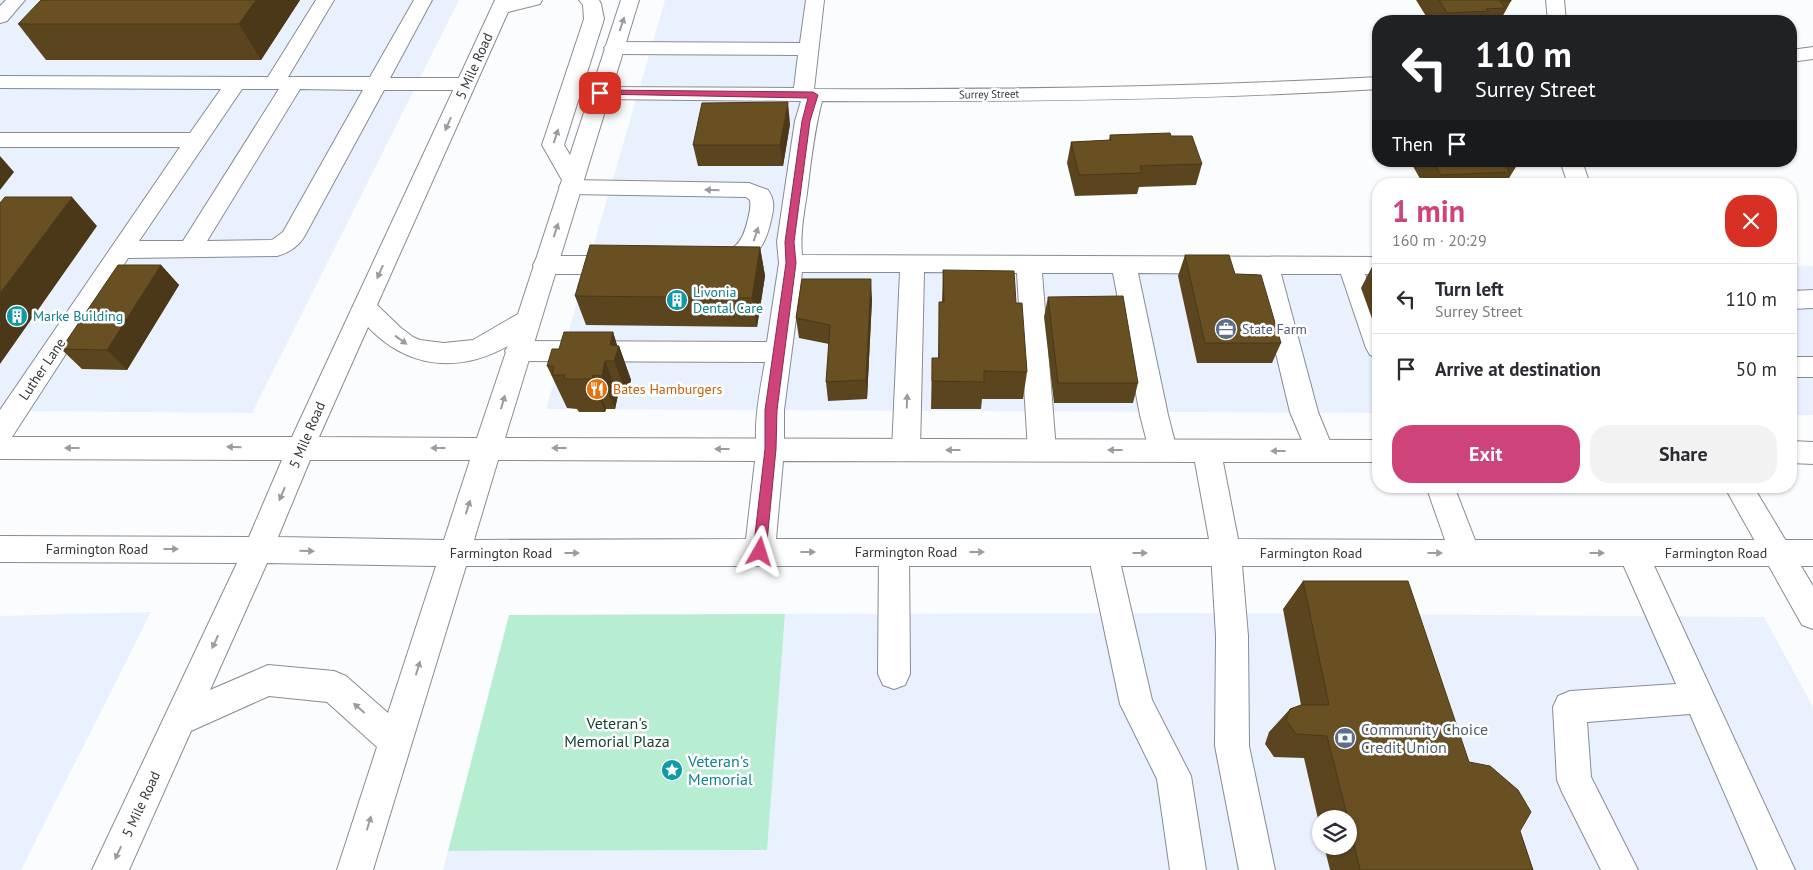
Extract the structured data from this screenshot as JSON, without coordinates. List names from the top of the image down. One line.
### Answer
{"streets":{"main road":["5 Mile Road","Surrey Street","Luther Lane","Farmington Road"]},"crossings":[["5 Mile Road","Farmington Road"]],"parks":["Veteran's Memorial Plaza"],"places":{"building":["Livonia Dental Care","Marke Building"],"office":["State Farm"],"restaurant":["Bates Hamburgers"],"bank":["Community Choice Credit Union"],"place":["Veteran's Memorial"]},"page":{"turn":["110 m","Surrey Street"],"then":"Then","heading":["1 min","160 m · 20:29"],"list":[{"name":"Turn left","note":"Surrey Street","value":"110 m"},{"name":"Arrive at destination","value":"50 m"}],"buttons":["Exit","Share"]}}
